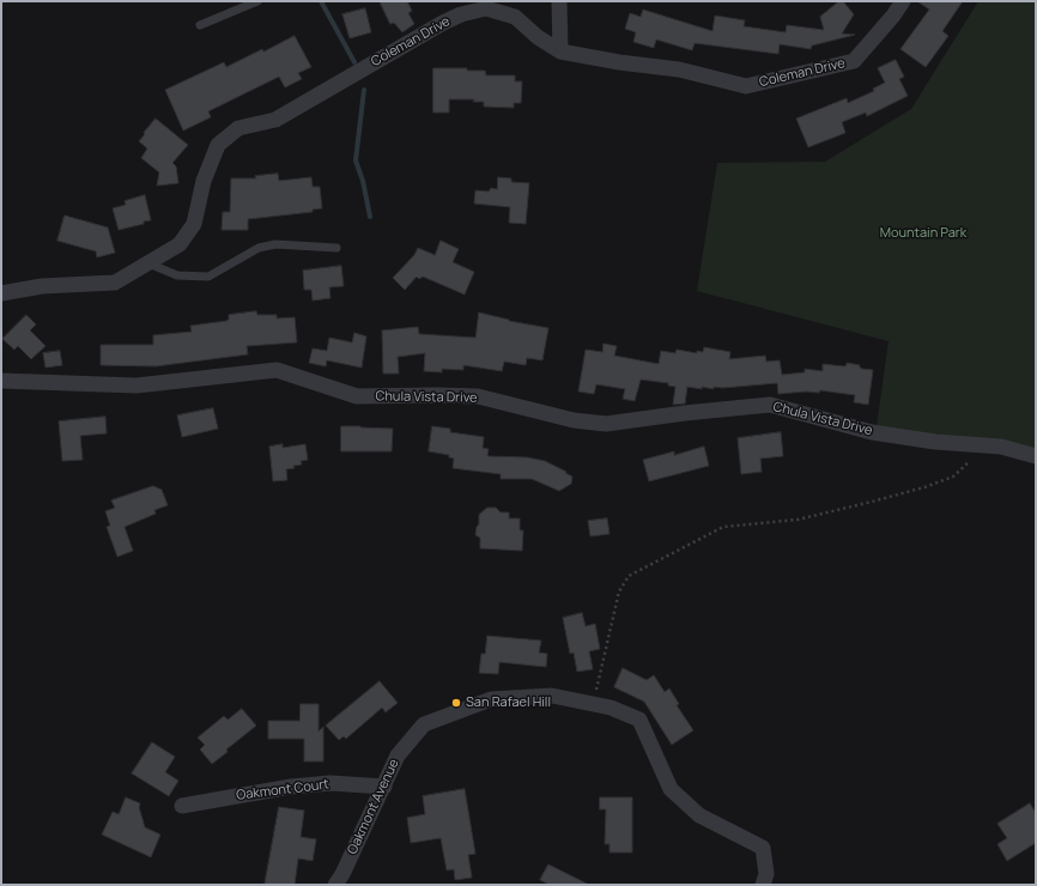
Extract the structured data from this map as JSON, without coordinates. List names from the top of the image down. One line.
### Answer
{"streets":{"street":["Coleman Drive","Chula Vista Drive","Oakmont Court","Oakmont Avenue"]},"crossings":[["Oakmont Court","Oakmont Avenue"]],"parks":["Mountain Park"],"places":["San Rafael Hill"]}
